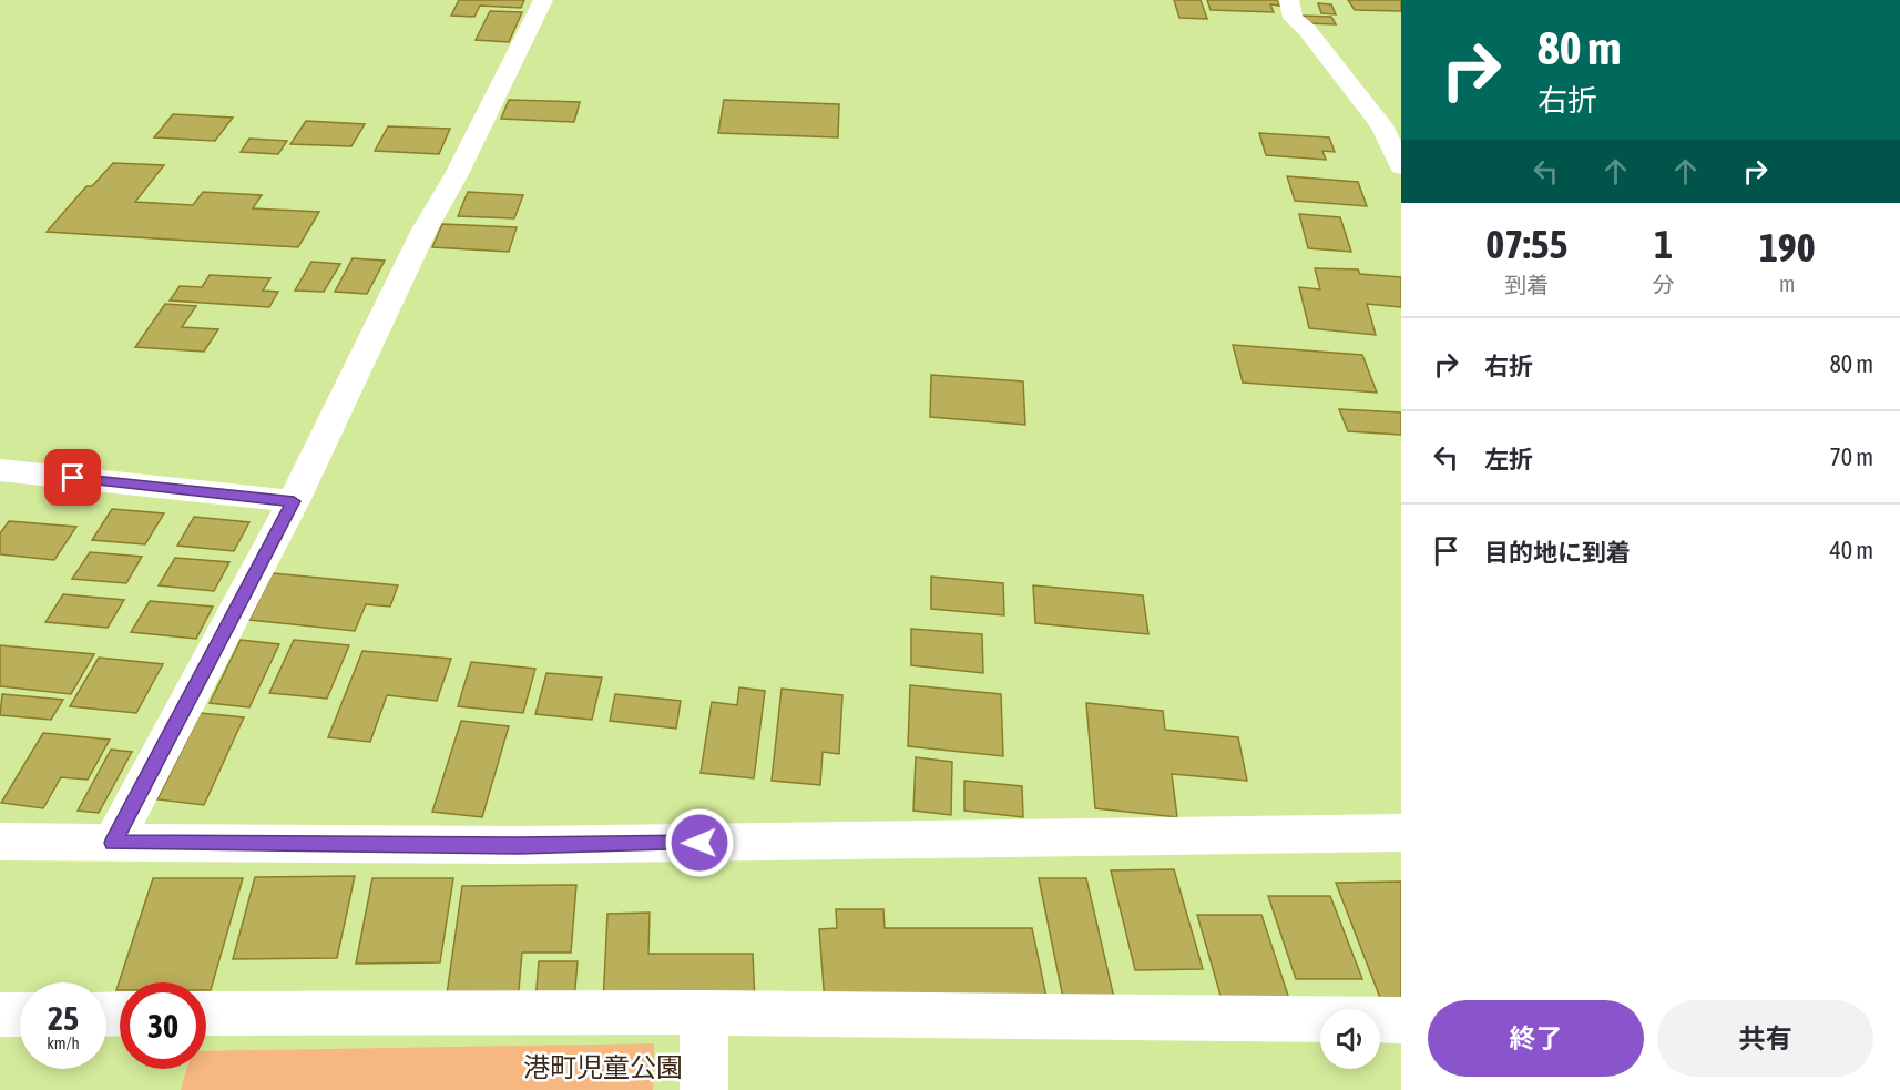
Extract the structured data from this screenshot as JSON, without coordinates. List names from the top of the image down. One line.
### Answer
{"parks":["港町児童公園"],"page":{"turn":["80 m","右折"],"eta":["07:55","到着","1","分","190","m"],"list":[{"name":"右折","value":"80 m"},{"name":"左折","value":"70 m"},{"name":"目的地に到着","value":"40 m"}],"speed":"25 km/h","limit":"30","buttons":["終了","共有"]}}
